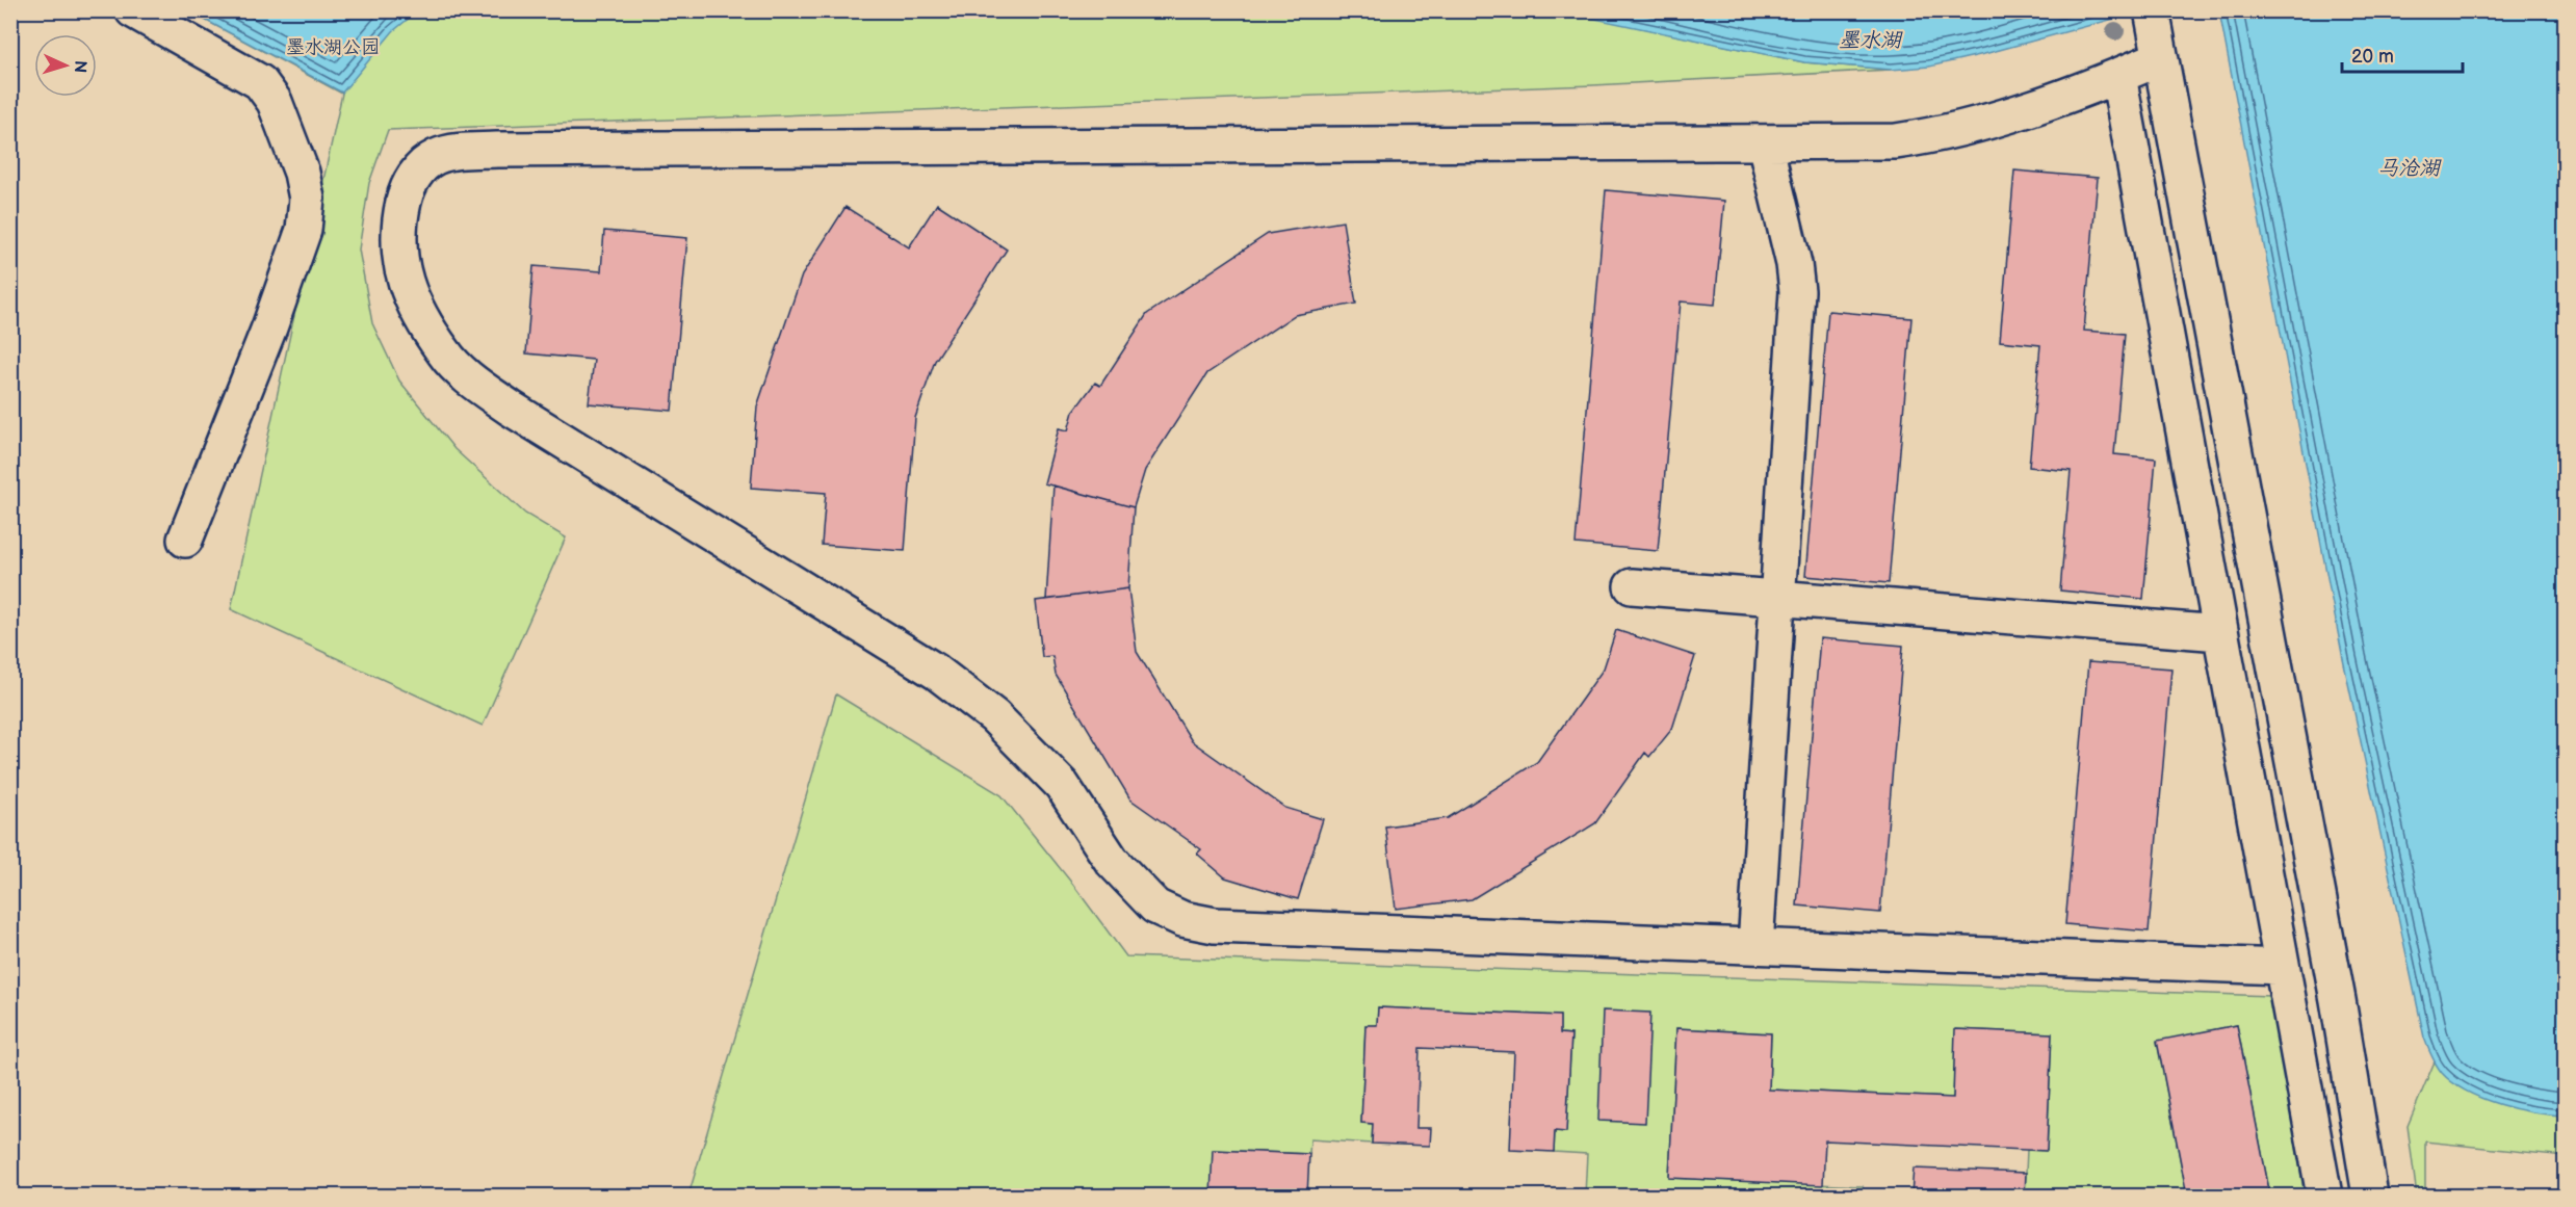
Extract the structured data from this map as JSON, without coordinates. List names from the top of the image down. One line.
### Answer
{"water":["墨水湖","马沧湖"],"parks":["墨水湖公园"],"scale_bar":"20 m","north":"right"}
